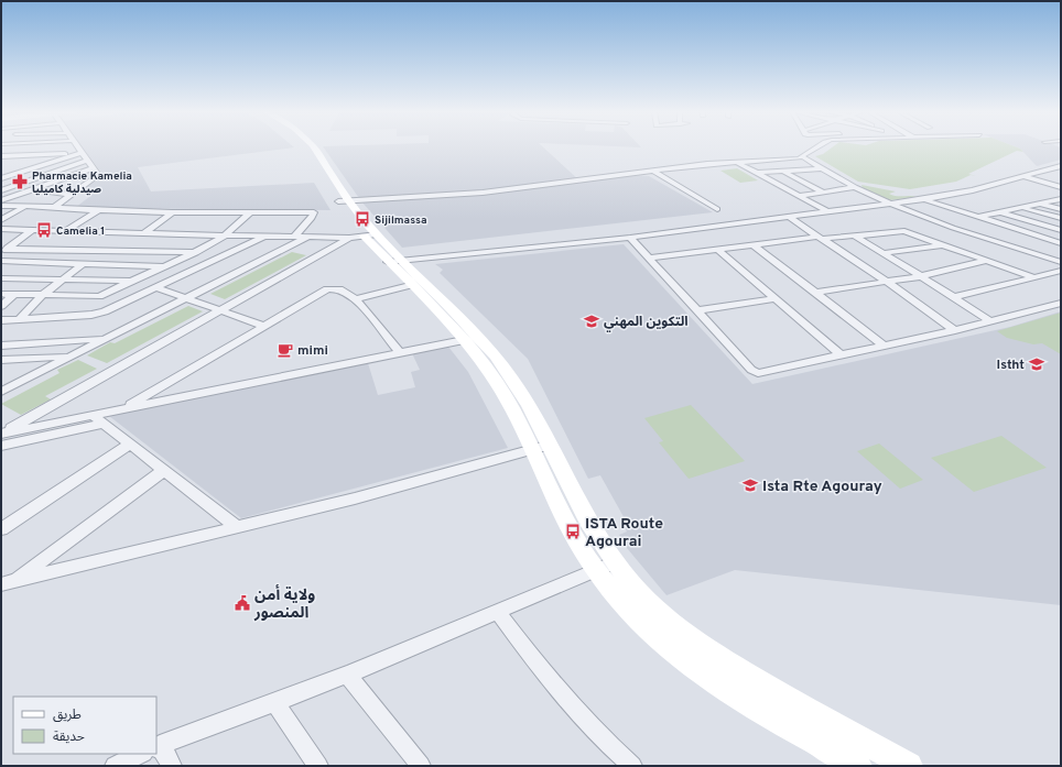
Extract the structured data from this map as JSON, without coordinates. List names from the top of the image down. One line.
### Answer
{"places":{"pharmacy":["Pharmacie Kamelia صيدلية كاميليا"],"bus stop":["Sijilmassa","Camelia 1","ISTA Route Agourai"],"school or university":["التكوين المهني","Istht","Ista Rte Agouray"],"cafe":["mimi"],"public building":["ولاية أمن المنصور"]},"legend":["طريق","حديقة"]}
